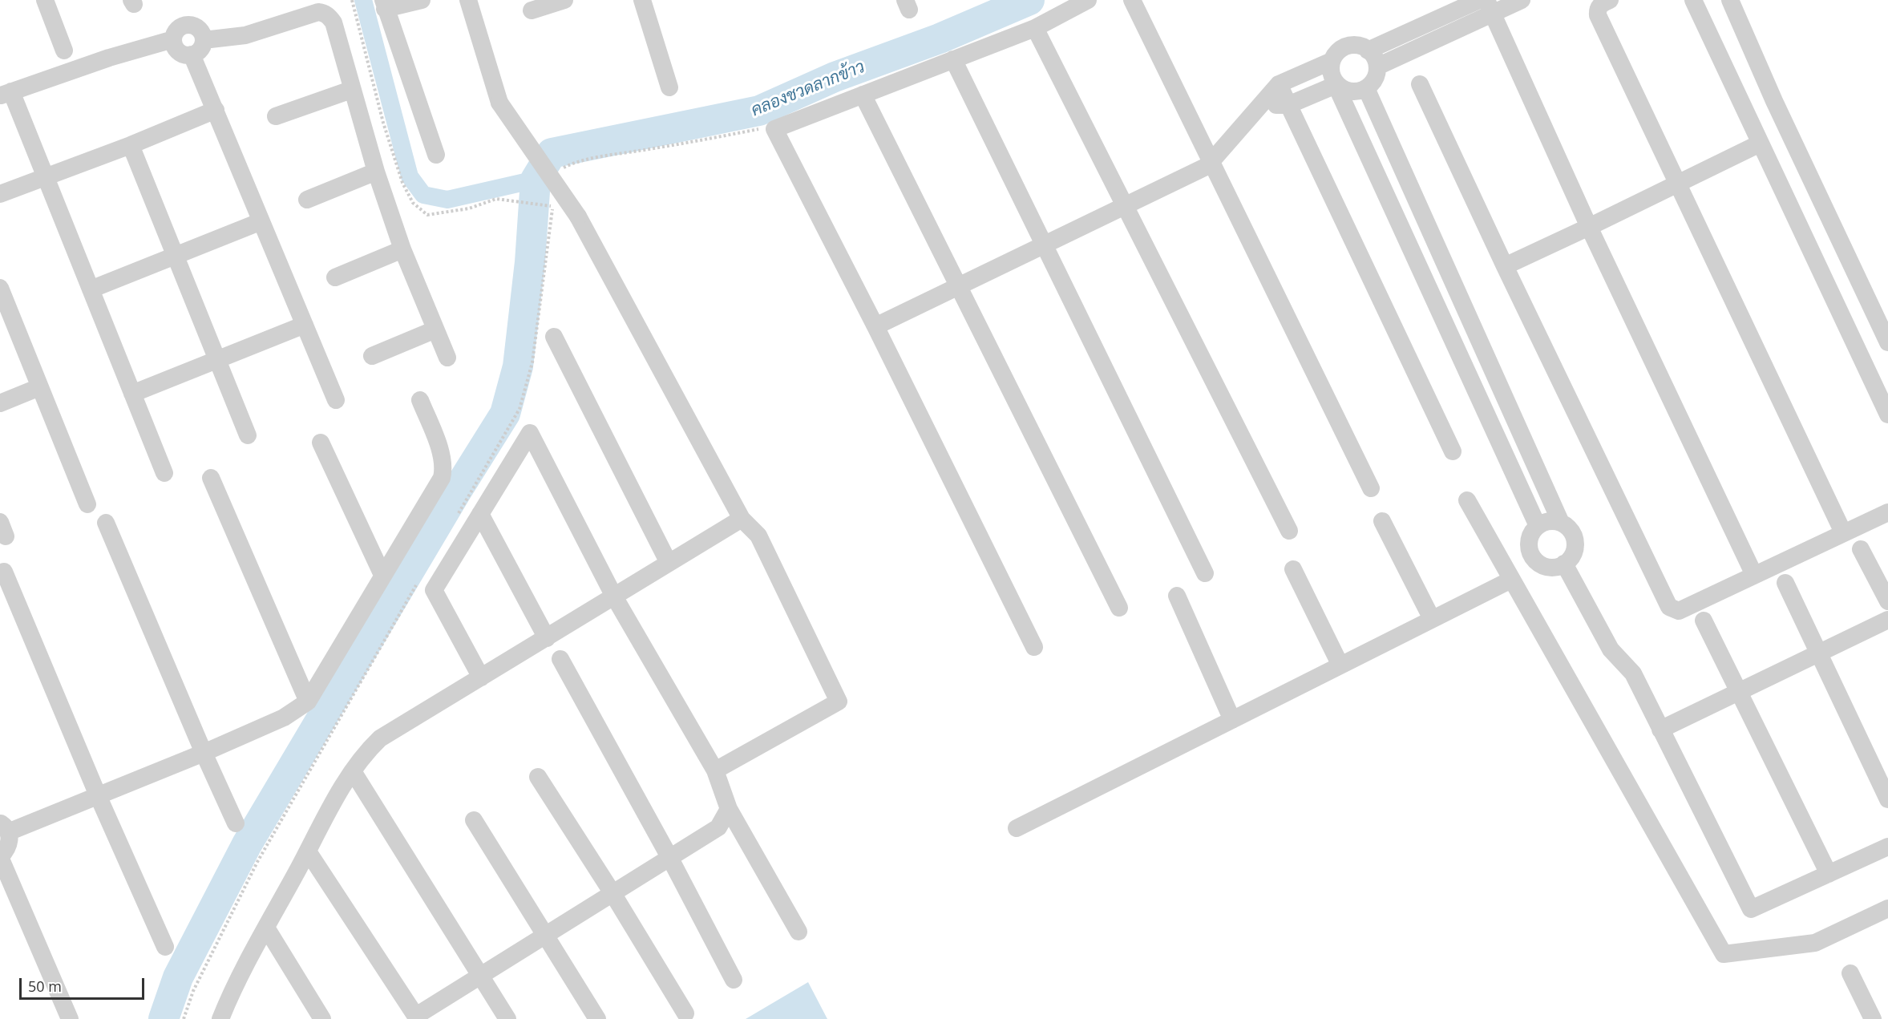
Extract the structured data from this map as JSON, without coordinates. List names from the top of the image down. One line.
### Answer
{"water":["คลองชวดลากข้าว"],"scale_bar":"50 m"}
